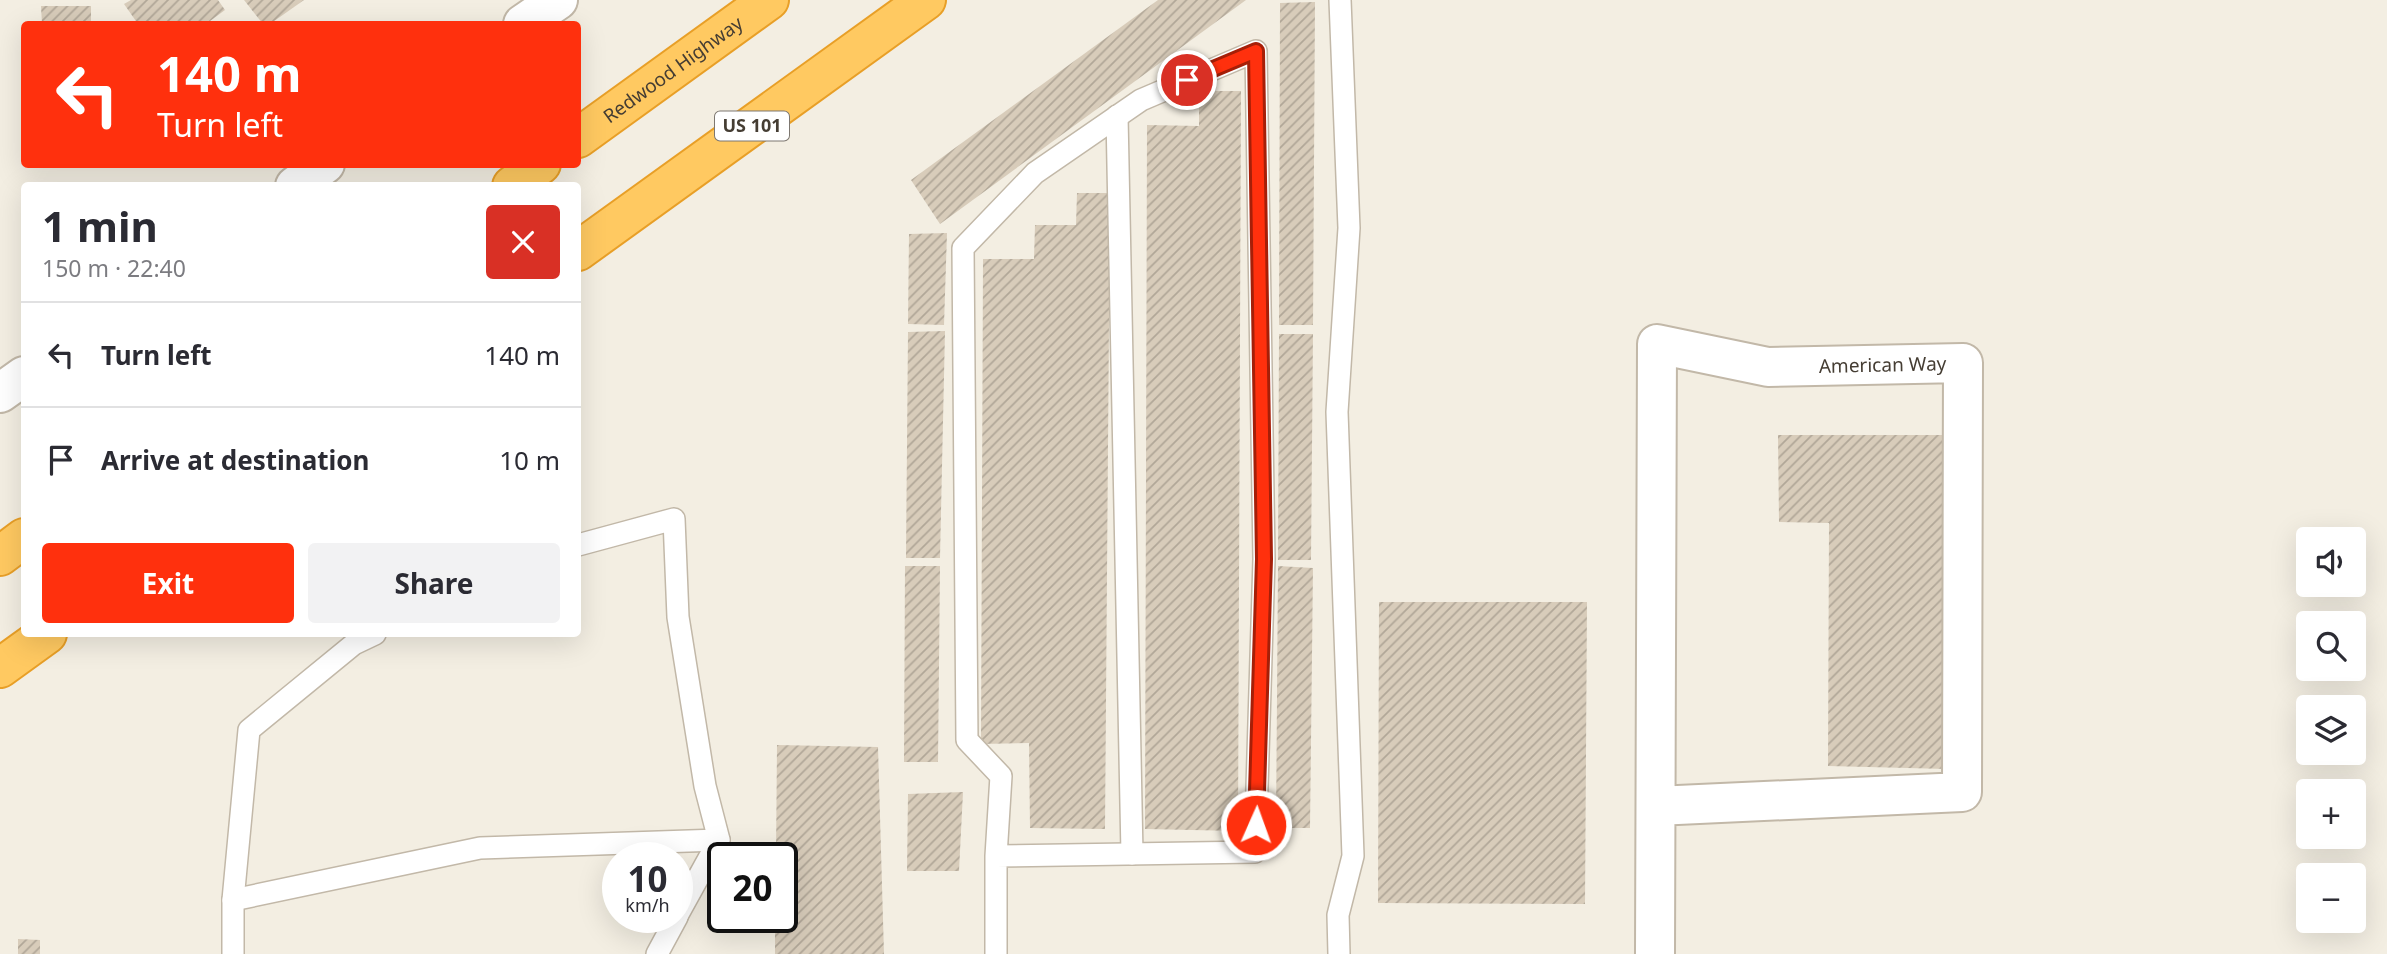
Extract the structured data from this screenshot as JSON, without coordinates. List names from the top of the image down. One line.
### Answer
{"streets":{"highway":["Redwood Highway","US 101"],"street":["American Way"]},"page":{"turn":["140 m","Turn left"],"heading":["1 min","150 m · 22:40"],"list":[{"name":"Turn left","value":"140 m"},{"name":"Arrive at destination","value":"10 m"}],"map_buttons":["+","−"],"buttons":["Exit","Share"],"speed":"10 km/h","limit":"20"}}
